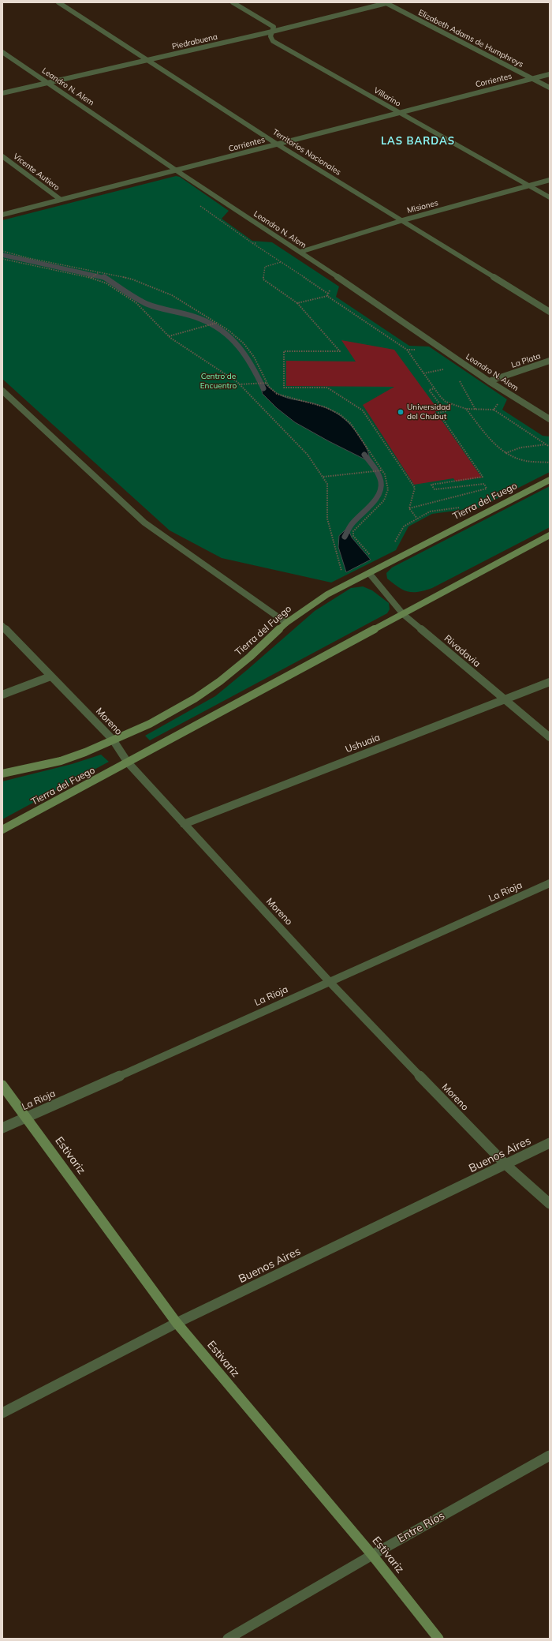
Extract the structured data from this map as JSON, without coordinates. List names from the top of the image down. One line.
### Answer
{"streets":{"street":["Elizabeth Adams de Humphreys","Piedrabuena","Corrientes","Leandro N. Alem","Villarino","Territorios Nacionales","Vicente Autiero","Misiones","La Plata","Tierra del Fuego","Rivadavia","Moreno","Ushuaia","La Rioja","Buenos Aires","Estivariz","Entre Ríos"]},"crossings":[["Elizabeth Adams de Humphreys","Piedrabuena"],["Elizabeth Adams de Humphreys","Corrientes"],["Piedrabuena","Leandro N. Alem"],["Piedrabuena","Villarino"],["Piedrabuena","Territorios Nacionales"],["Corrientes","Leandro N. Alem"],["Corrientes","Villarino"],["Corrientes","Territorios Nacionales"],["Corrientes","Vicente Autiero"],["Leandro N. Alem","Misiones"],["Leandro N. Alem","La Plata"],["Villarino","Misiones"],["Territorios Nacionales","Misiones"],["Tierra del Fuego","Rivadavia"],["Tierra del Fuego","Moreno"],["Rivadavia","Ushuaia"],["Moreno","Ushuaia"],["Moreno","La Rioja"],["Moreno","Buenos Aires"],["La Rioja","Estivariz"],["Buenos Aires","Estivariz"],["Estivariz","Entre Ríos"]],"districts":["LAS BARDAS"],"parks":["Centro de Encuentro"],"places":["Universidad del Chubut"]}
